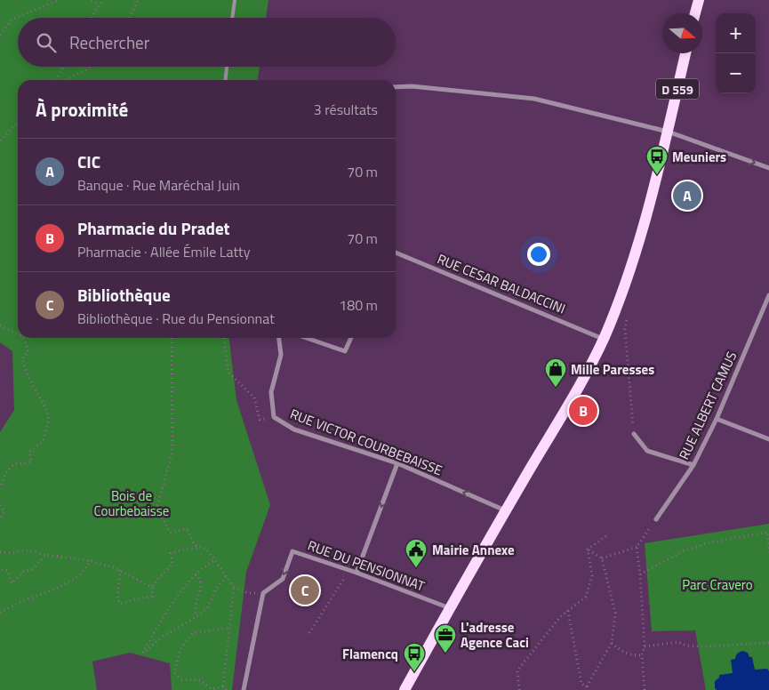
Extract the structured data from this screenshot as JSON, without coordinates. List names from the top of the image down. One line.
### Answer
{"streets":{"main road":["D 559"],"street":["RUE CESAR BALDACCINI","RUE ALBERT CAMUS","RUE VICTOR COURBEBAISSE","RUE DU PENSIONNAT"]},"crossings":[["D 559","RUE CESAR BALDACCINI"],["D 559","RUE VICTOR COURBEBAISSE"],["D 559","RUE DU PENSIONNAT"]],"one_way":["RUE VICTOR COURBEBAISSE"],"parks":["Bois de Courbebaisse","Parc Cravero"],"places":{"bus stop":["Meuniers","Flamencq"],"shop":["Mille Paresses"],"public building":["Mairie Annexe"],"office":["L'adresse Agence Caci"]},"north":"right","page":{"map_buttons":["+","−"],"search":"Rechercher","heading":["À proximité","3 résultats"],"list":[{"mark":"A","name":"CIC","note":"Banque · Rue Maréchal Juin","value":"70 m"},{"mark":"B","name":"Pharmacie du Pradet","note":"Pharmacie · Allée Émile Latty","value":"70 m"},{"mark":"C","name":"Bibliothèque","note":"Bibliothèque · Rue du Pensionnat","value":"180 m"}],"pins":["A","B","C"]}}
